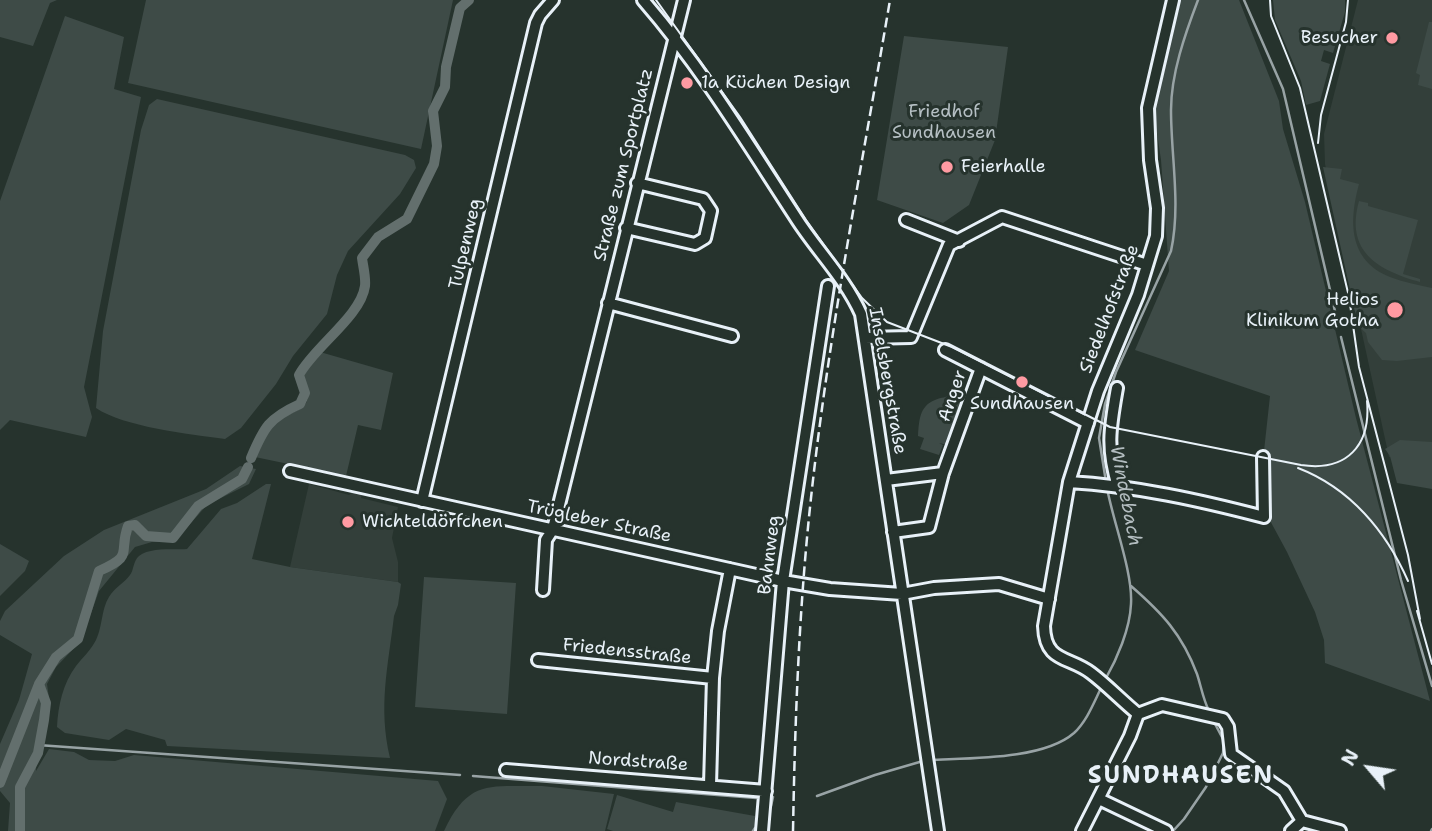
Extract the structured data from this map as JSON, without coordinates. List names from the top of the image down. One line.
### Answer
{"streets":{"street":["Straße zum Sportplatz","Tulpenweg","Siedelhofstraße","Inselsbergstraße","Anger","Trügleber Straße","Bahnweg","Friedensstraße","Nordstraße"]},"crossings":[["Straße zum Sportplatz","Inselsbergstraße"],["Straße zum Sportplatz","Trügleber Straße"],["Tulpenweg","Trügleber Straße"],["Siedelhofstraße","Trügleber Straße"],["Inselsbergstraße","Anger"],["Inselsbergstraße","Trügleber Straße"],["Trügleber Straße","Bahnweg"],["Bahnweg","Nordstraße"]],"districts":["SUNDHAUSEN"],"water":["Windebach"],"parks":["Friedhof Sundhausen"],"places":["Besucher","1a Küchen Design","Feierhalle","Helios Klinikum Gotha","Sundhausen","Wichteldörfchen"],"north":"top left"}
